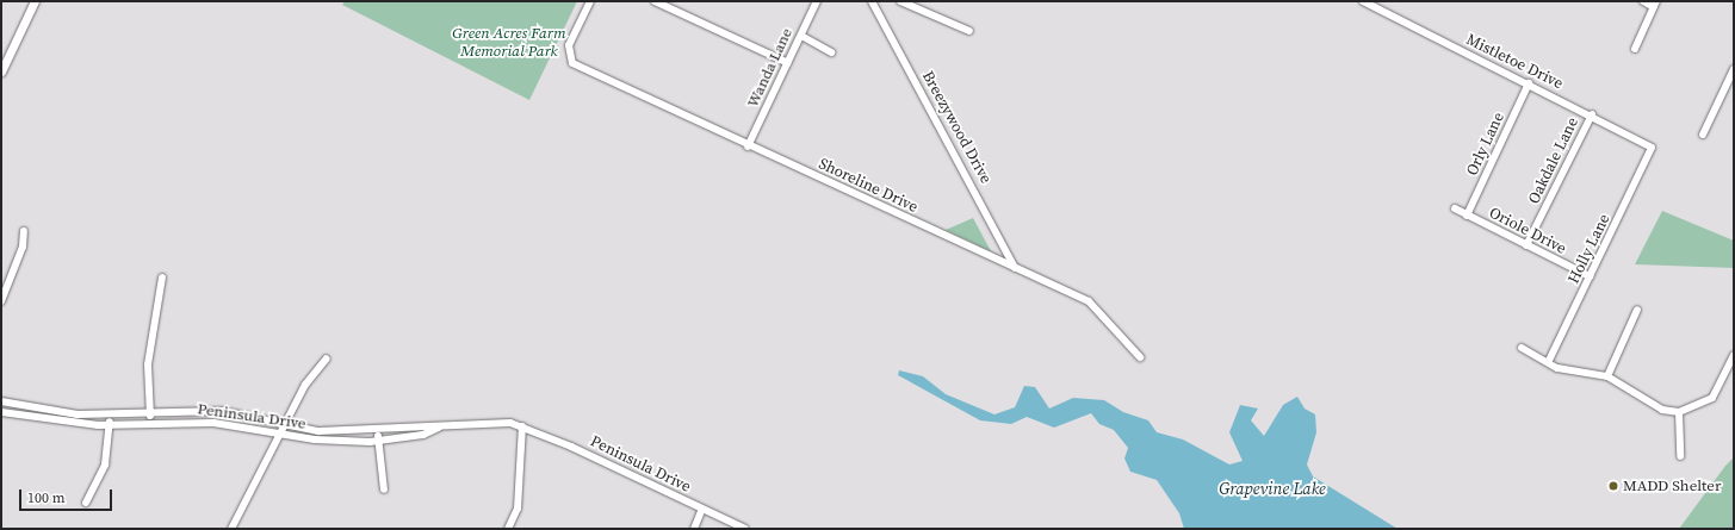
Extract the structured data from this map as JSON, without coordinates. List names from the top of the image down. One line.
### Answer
{"streets":{"street":["Mistletoe Drive","Wanda Lane","Breezywood Drive","Orly Lane","Oakdale Lane","Shoreline Drive","Oriole Drive","Holly Lane","Peninsula Drive"]},"crossings":[["Mistletoe Drive","Orly Lane"],["Mistletoe Drive","Oakdale Lane"],["Mistletoe Drive","Holly Lane"],["Wanda Lane","Shoreline Drive"],["Breezywood Drive","Shoreline Drive"],["Orly Lane","Oriole Drive"],["Oakdale Lane","Oriole Drive"],["Oriole Drive","Holly Lane"]],"water":["Grapevine Lake"],"parks":["Green Acres Farm Memorial Park"],"places":["MADD Shelter"],"scale_bar":"100 m"}
